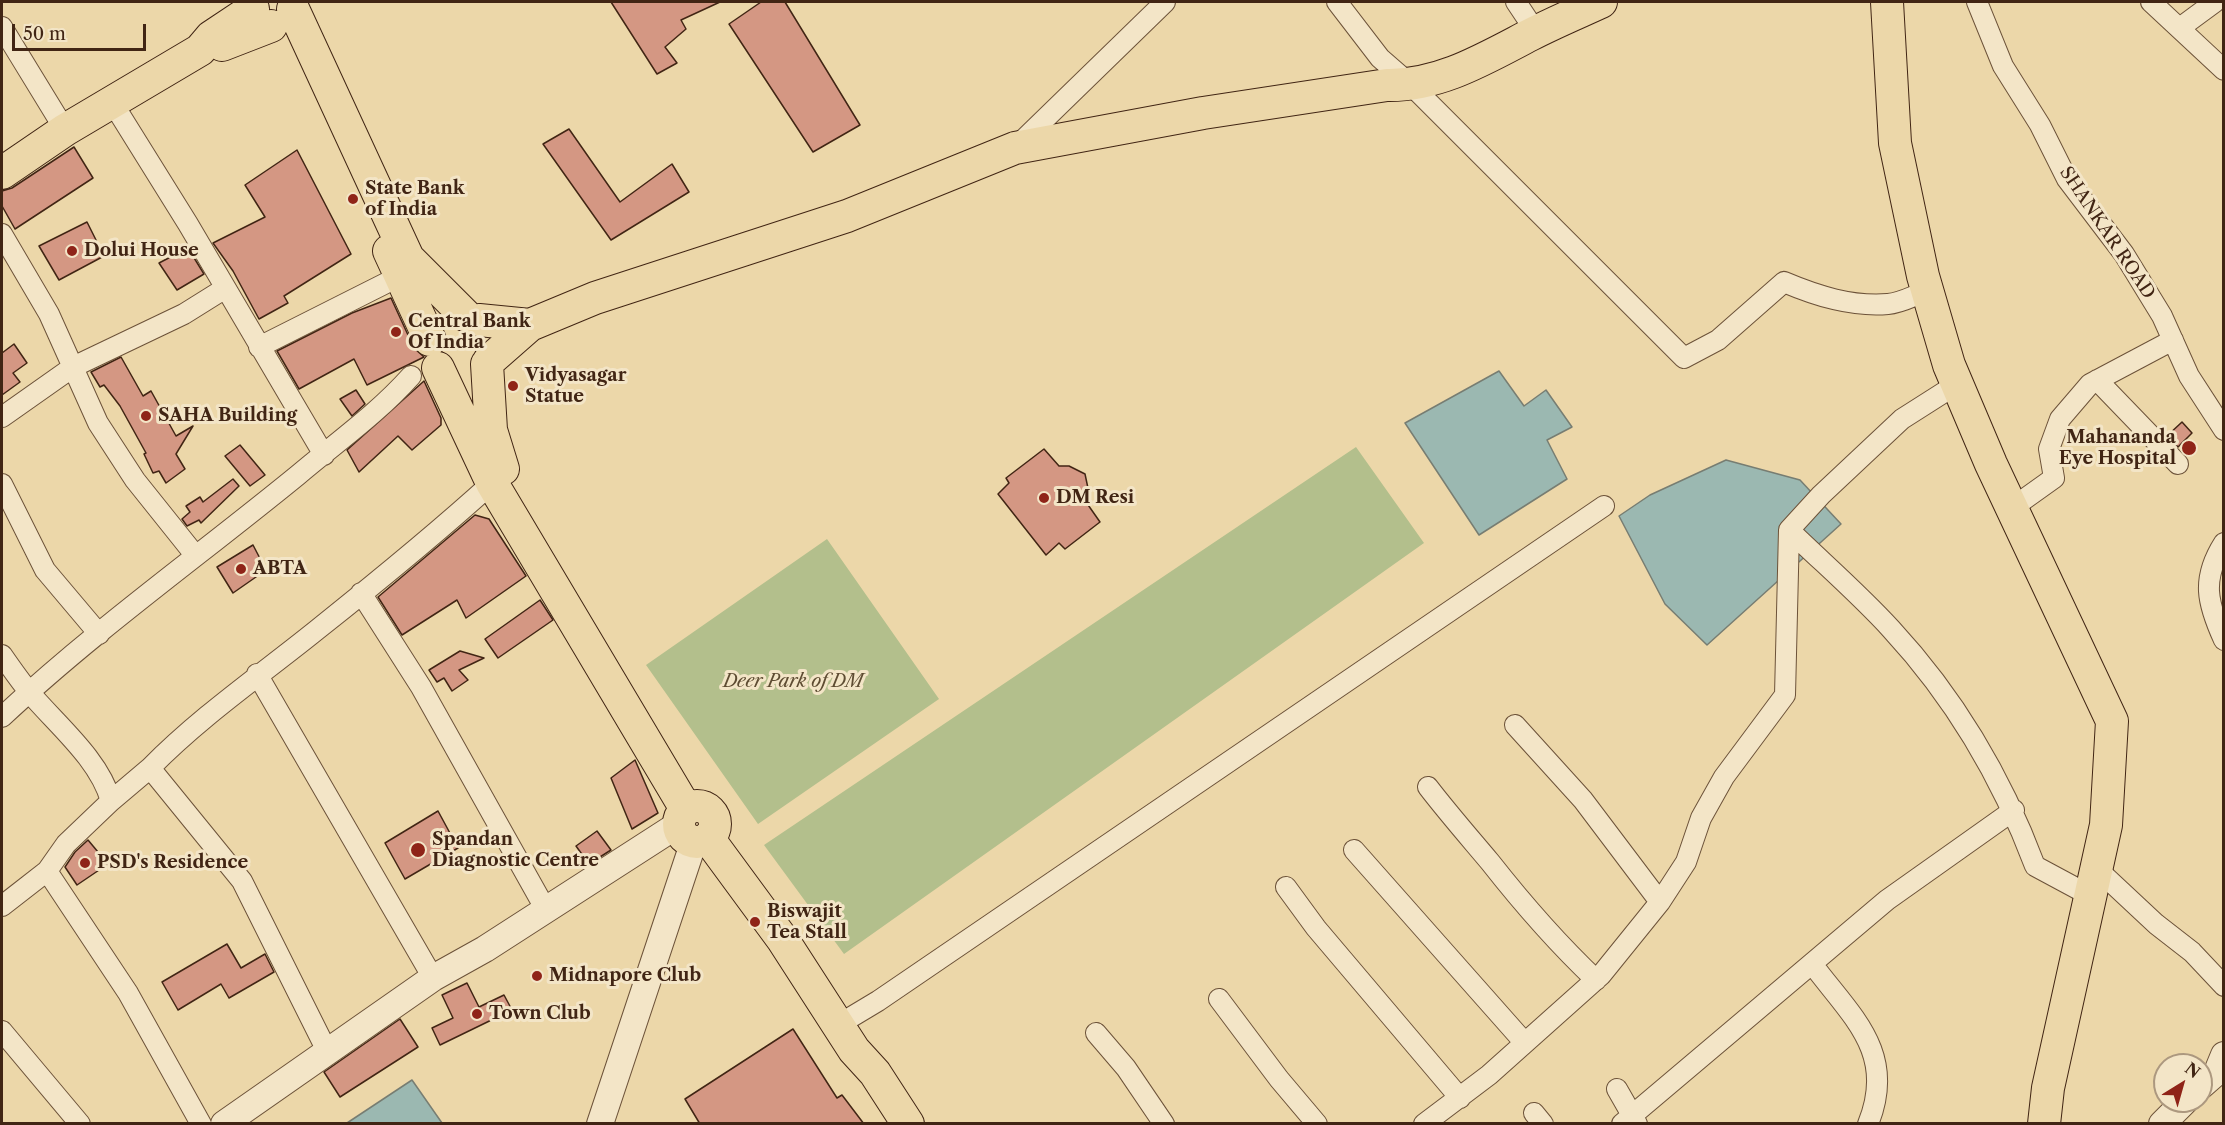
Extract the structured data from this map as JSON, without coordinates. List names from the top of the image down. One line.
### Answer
{"streets":{"street":["SHANKAR ROAD"]},"parks":["Deer Park of DM"],"places":["State Bank of India","Dolui House","Central Bank Of India","Vidyasagar Statue","SAHA Building","Mahananda Eye Hospital","DM Resi","ABTA","Spandan Diagnostic Centre","PSD's Residence","Biswajit Tea Stall","Midnapore Club","Town Club"],"scale_bar":"50 m","north":"top right"}
